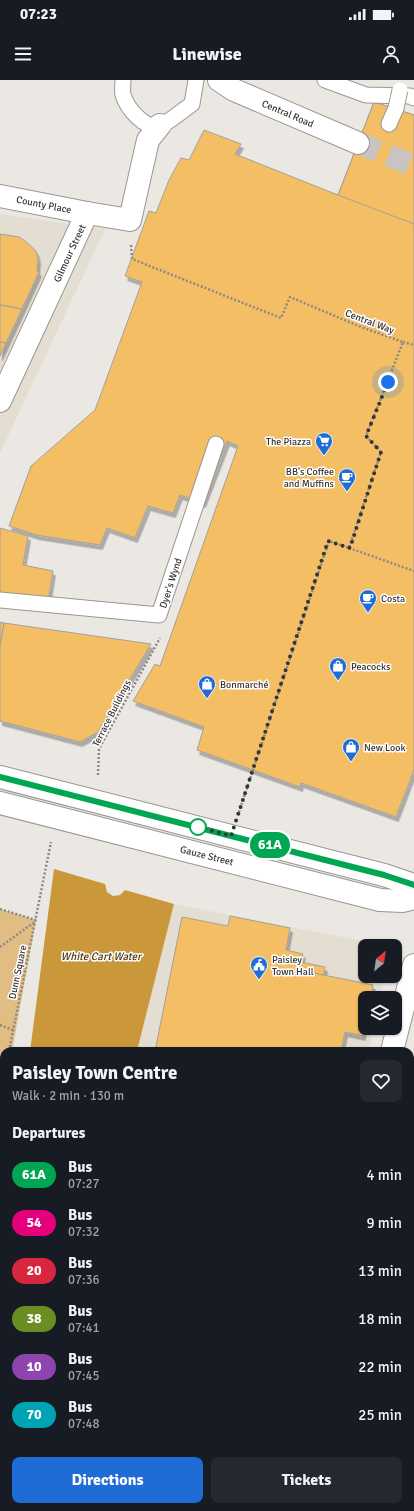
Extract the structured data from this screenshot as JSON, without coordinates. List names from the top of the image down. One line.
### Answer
{"streets":{"street":["Central Road","County Place","Gilmour Street","Gauze Street"],"lane":["Dyer's Wynd"],"path":["Central Way","Terrace Buildings","Dunn Square"]},"crossings":[["County Place","Gilmour Street"],["Gilmour Street","Central Way"],["Gauze Street","Dunn Square"]],"water":["White Cart Water"],"places":{"supermarket":["The Piazza"],"cafe":["BB's Coffee and Muffins","Costa"],"shop":["Peacocks","Bonmarché","New Look"],"public building":["Paisley Town Hall"]},"lines":["bus line 61A"],"north":"top right","page":{"status":"07:23","header":"Linewise","on_map":"61A","heading":[["Paisley Town Centre","Walk · 2 min · 130 m"],"Departures"],"list":[{"mark":"61A","name":"Bus","note":"07:27","value":"4 min"},{"mark":"54","name":"Bus","note":"07:32","value":"9 min"},{"mark":"20","name":"Bus","note":"07:36","value":"13 min"},{"mark":"38","name":"Bus","note":"07:41","value":"18 min"},{"mark":"10","name":"Bus","note":"07:45","value":"22 min"},{"mark":"70","name":"Bus","note":"07:48","value":"25 min"}],"buttons":["Directions","Tickets"]}}
